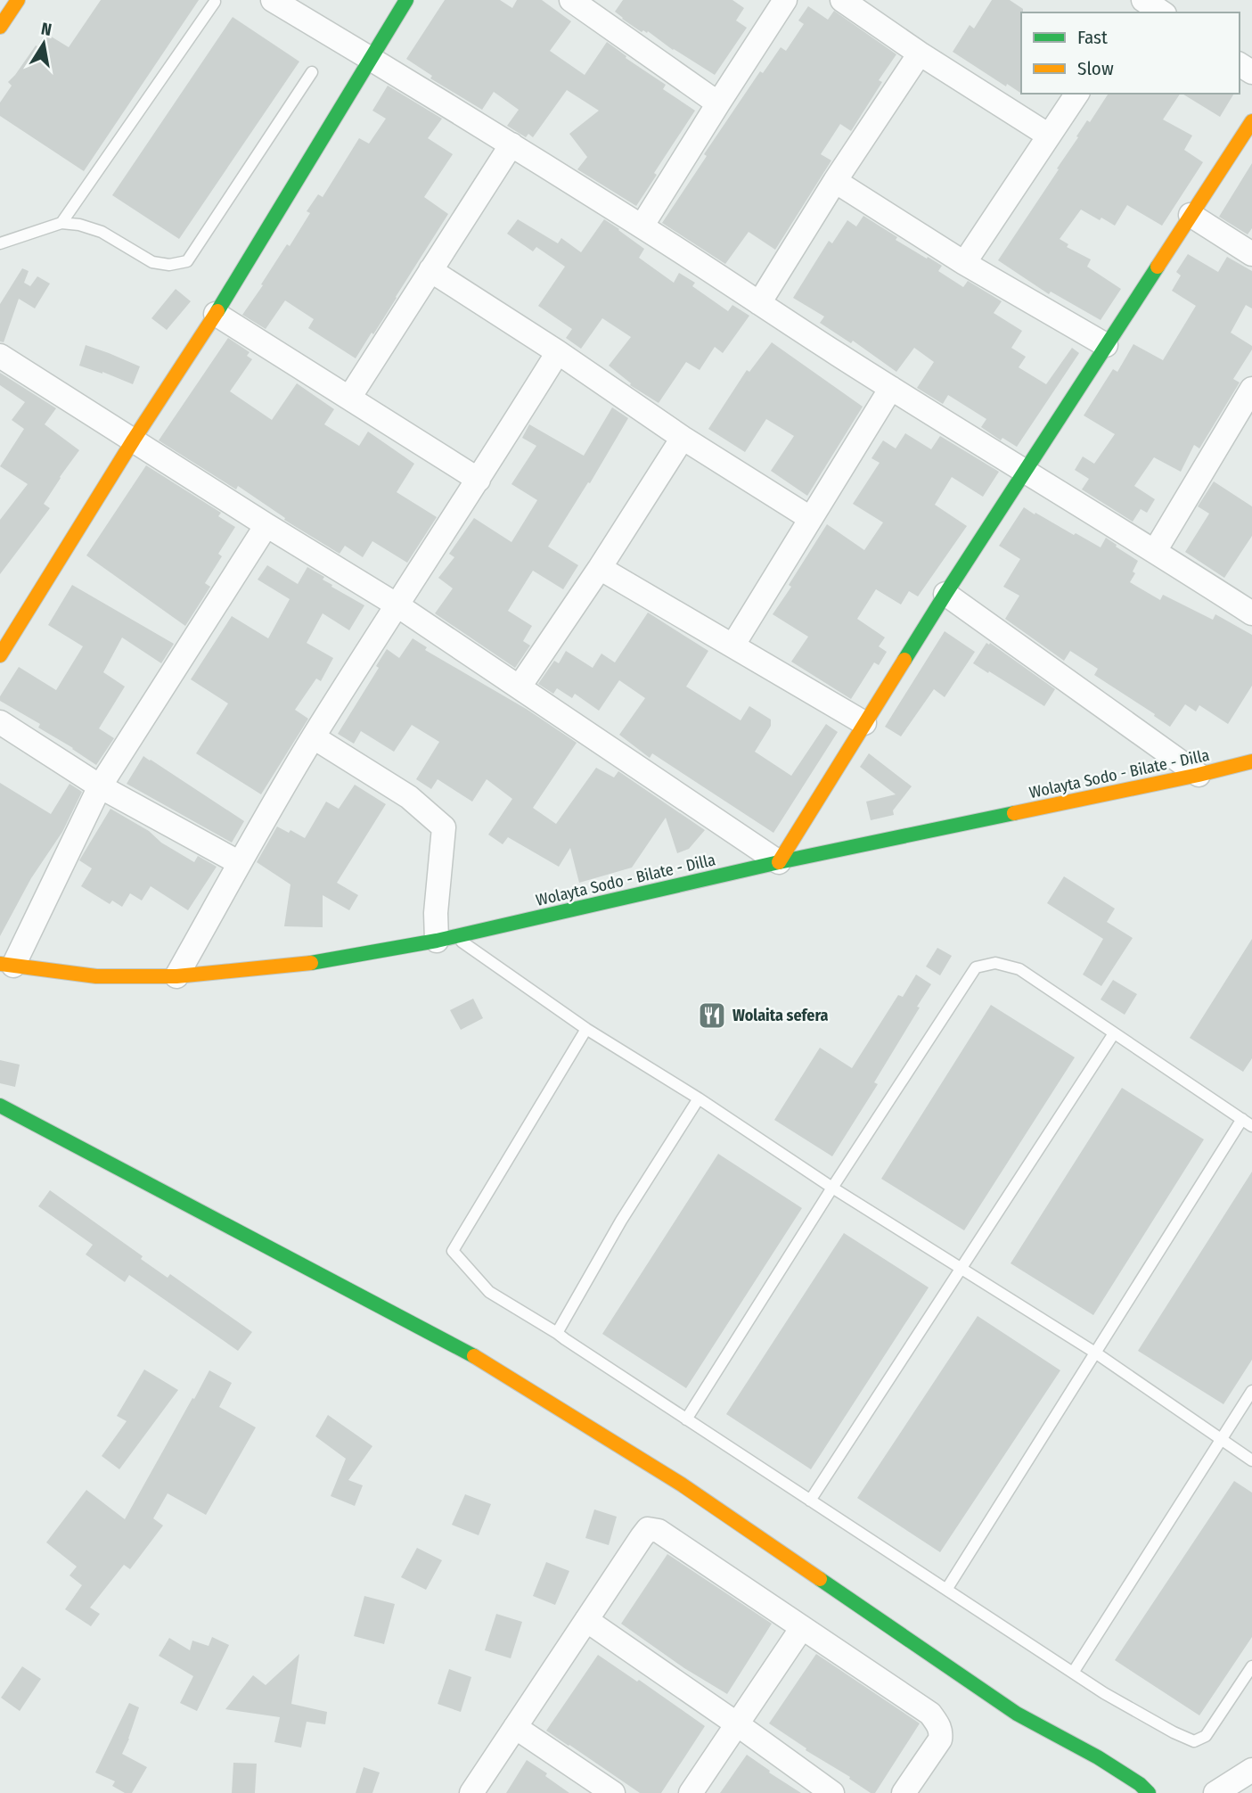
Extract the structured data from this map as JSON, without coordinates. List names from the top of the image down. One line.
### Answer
{"streets":{"main road":["Wolayta Sodo - Bilate - Dilla"]},"places":{"restaurant":["Wolaita sefera"]},"legend":["Fast","Slow"],"north":"top"}
